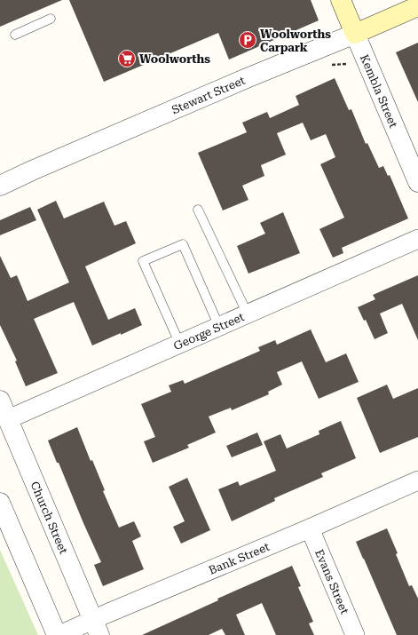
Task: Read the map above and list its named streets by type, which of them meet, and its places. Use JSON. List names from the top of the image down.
{
  "streets": {
    "main road": ["Kembla Street", "Stewart Street"],
    "street": [
      "George Street",
      "Church Street",
      "Bank Street",
      "Evans Street"
    ]
  },
  "crossings": [
    ["Kembla Street", "Stewart Street"],
    ["George Street", "Church Street"],
    ["Church Street", "Bank Street"],
    ["Bank Street", "Evans Street"]
  ],
  "places": {
    "parking": ["Woolworths Carpark"],
    "supermarket": ["Woolworths"]
  }
}
